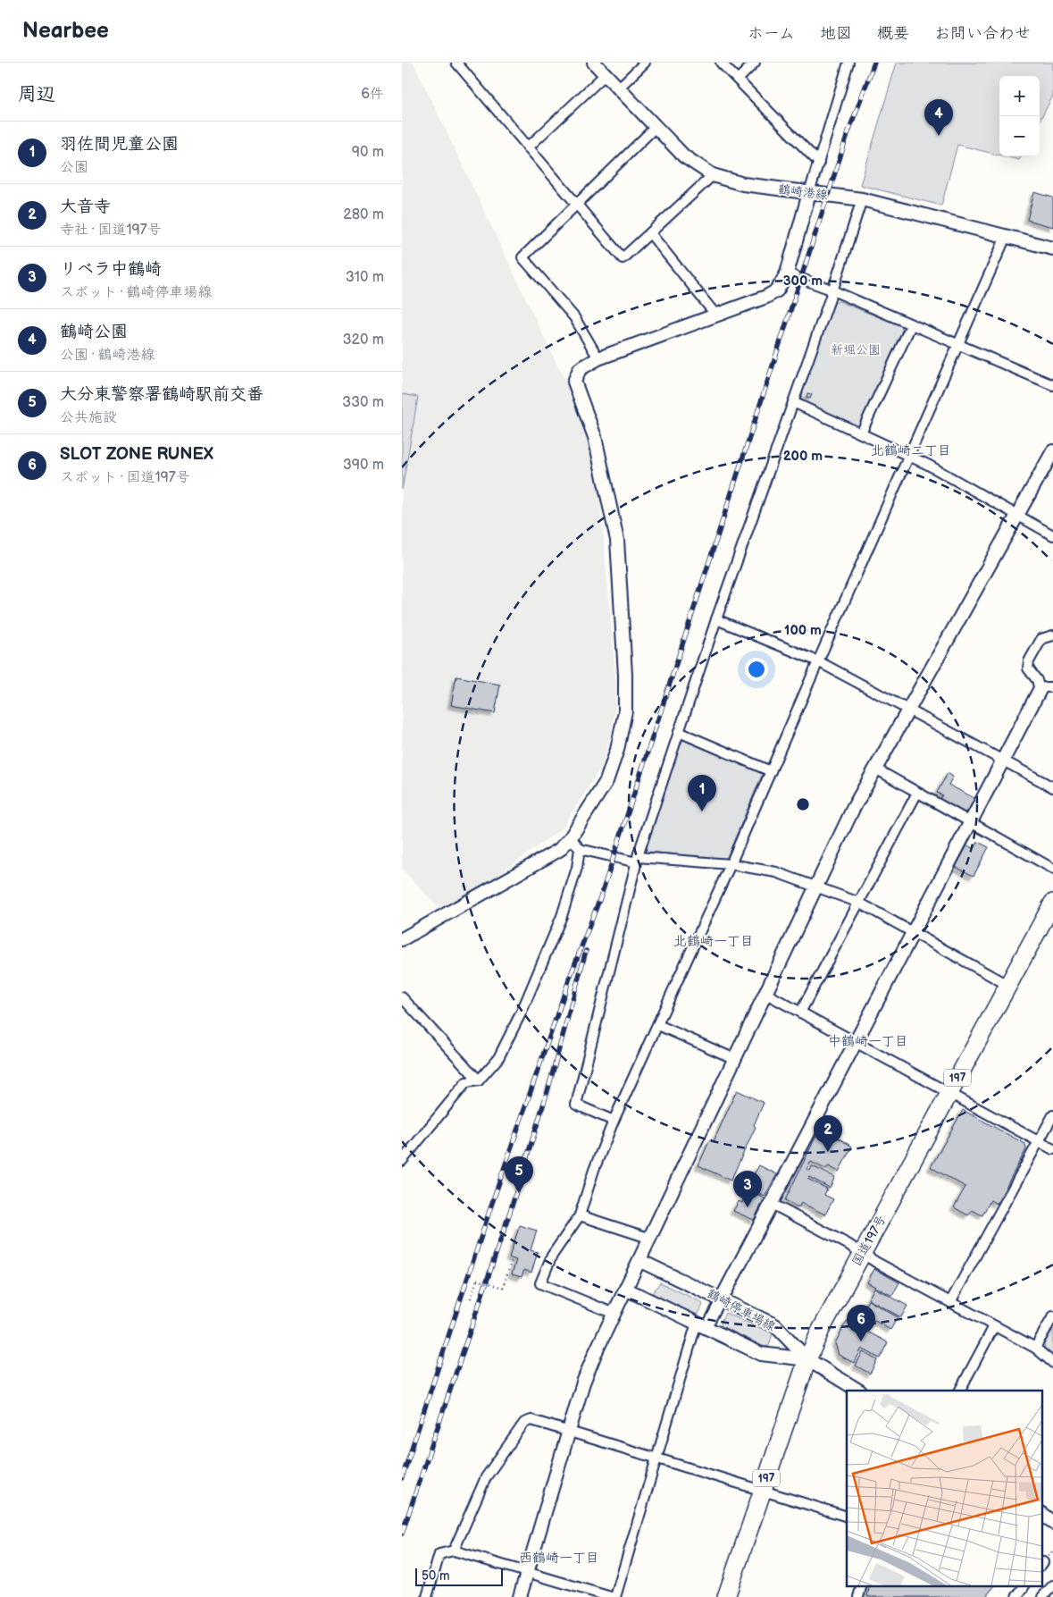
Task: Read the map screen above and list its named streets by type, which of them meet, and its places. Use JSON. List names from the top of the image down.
{
  "streets": {
    "highway": ["197", "国道197号"],
    "street": ["鶴崎港線", "鶴崎停車場線"]
  },
  "crossings": [
    ["国道197号", "鶴崎停車場線"]
  ],
  "districts": [
    "北鶴崎二丁目",
    "北鶴崎一丁目",
    "中鶴崎一丁目",
    "西鶴崎一丁目"
  ],
  "parks": ["新堀公園"],
  "scale_bar": "50 m",
  "page": {
    "header": "Nearbee",
    "nav": [
      "ホーム",
      "地図",
      "概要",
      "お問い合わせ"
    ],
    "heading": ["周辺", "6件"],
    "map_buttons": ["+", "−"],
    "pins": [
      "4",
      "1",
      "2",
      "5",
      "3",
      "6"
    ],
    "list": [
      {
        "mark": "1",
        "name": "羽佐間児童公園",
        "note": "公園",
        "value": "90 m"
      },
      {
        "mark": "2",
        "name": "大音寺",
        "note": "寺社 · 国道197号",
        "value": "280 m"
      },
      {
        "mark": "3",
        "name": "リベラ中鶴崎",
        "note": "スポット · 鶴崎停車場線",
        "value": "310 m"
      },
      {
        "mark": "4",
        "name": "鶴崎公園",
        "note": "公園 · 鶴崎港線",
        "value": "320 m"
      },
      {
        "mark": "5",
        "name": "大分東警察署鶴崎駅前交番",
        "note": "公共施設",
        "value": "330 m"
      },
      {
        "mark": "6",
        "name": "SLOT ZONE RUNEX",
        "note": "スポット · 国道197号",
        "value": "390 m"
      }
    ],
    "scale": "50 m"
  },
  "rings": ["300 m", "200 m", "100 m"]
}
